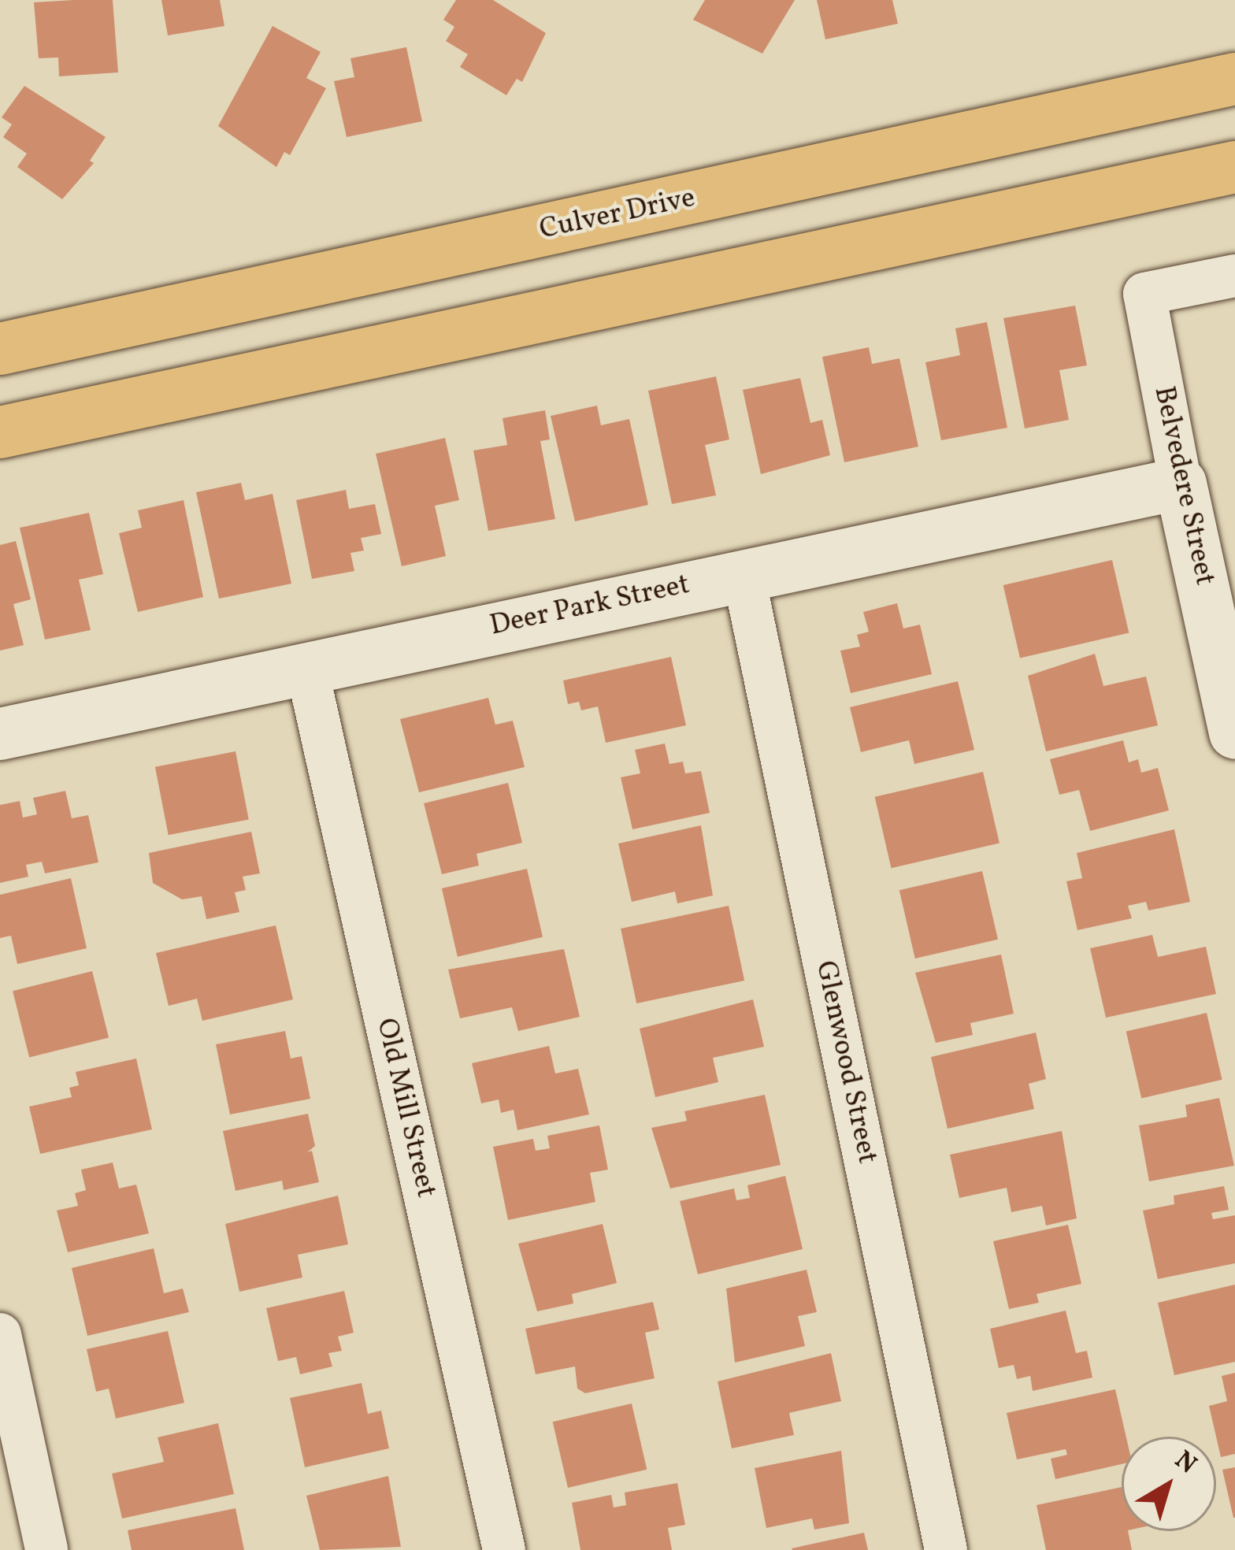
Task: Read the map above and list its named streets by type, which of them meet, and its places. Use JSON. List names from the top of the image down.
{
  "streets": {
    "main road": ["Culver Drive"],
    "street": [
      "Belvedere Street",
      "Deer Park Street",
      "Glenwood Street",
      "Old Mill Street"
    ]
  },
  "crossings": [
    ["Belvedere Street", "Deer Park Street"],
    ["Deer Park Street", "Glenwood Street"],
    ["Deer Park Street", "Old Mill Street"]
  ],
  "north": "top right"
}
